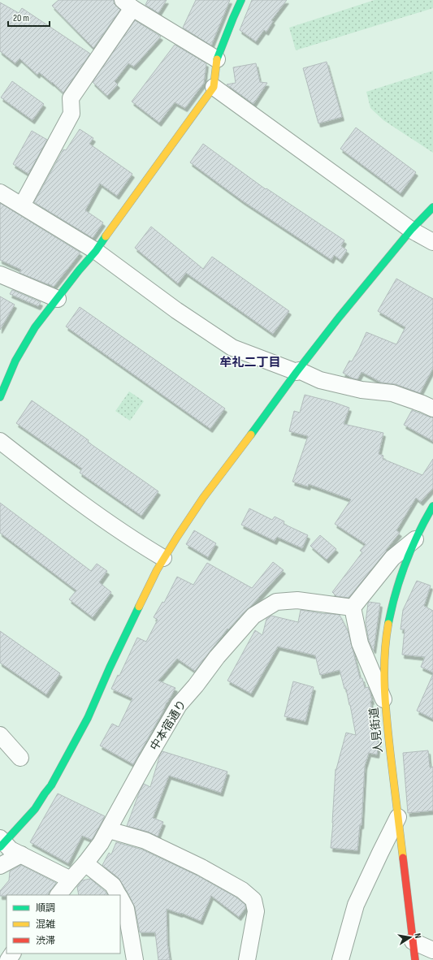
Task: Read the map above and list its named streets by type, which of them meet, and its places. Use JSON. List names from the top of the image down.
{
  "streets": {
    "street": ["中本宿通り", "人見街道"]
  },
  "districts": ["牟礼二丁目"],
  "legend": ["順調", "混雑", "渋滞"],
  "scale_bar": "20 m",
  "north": "right"
}
